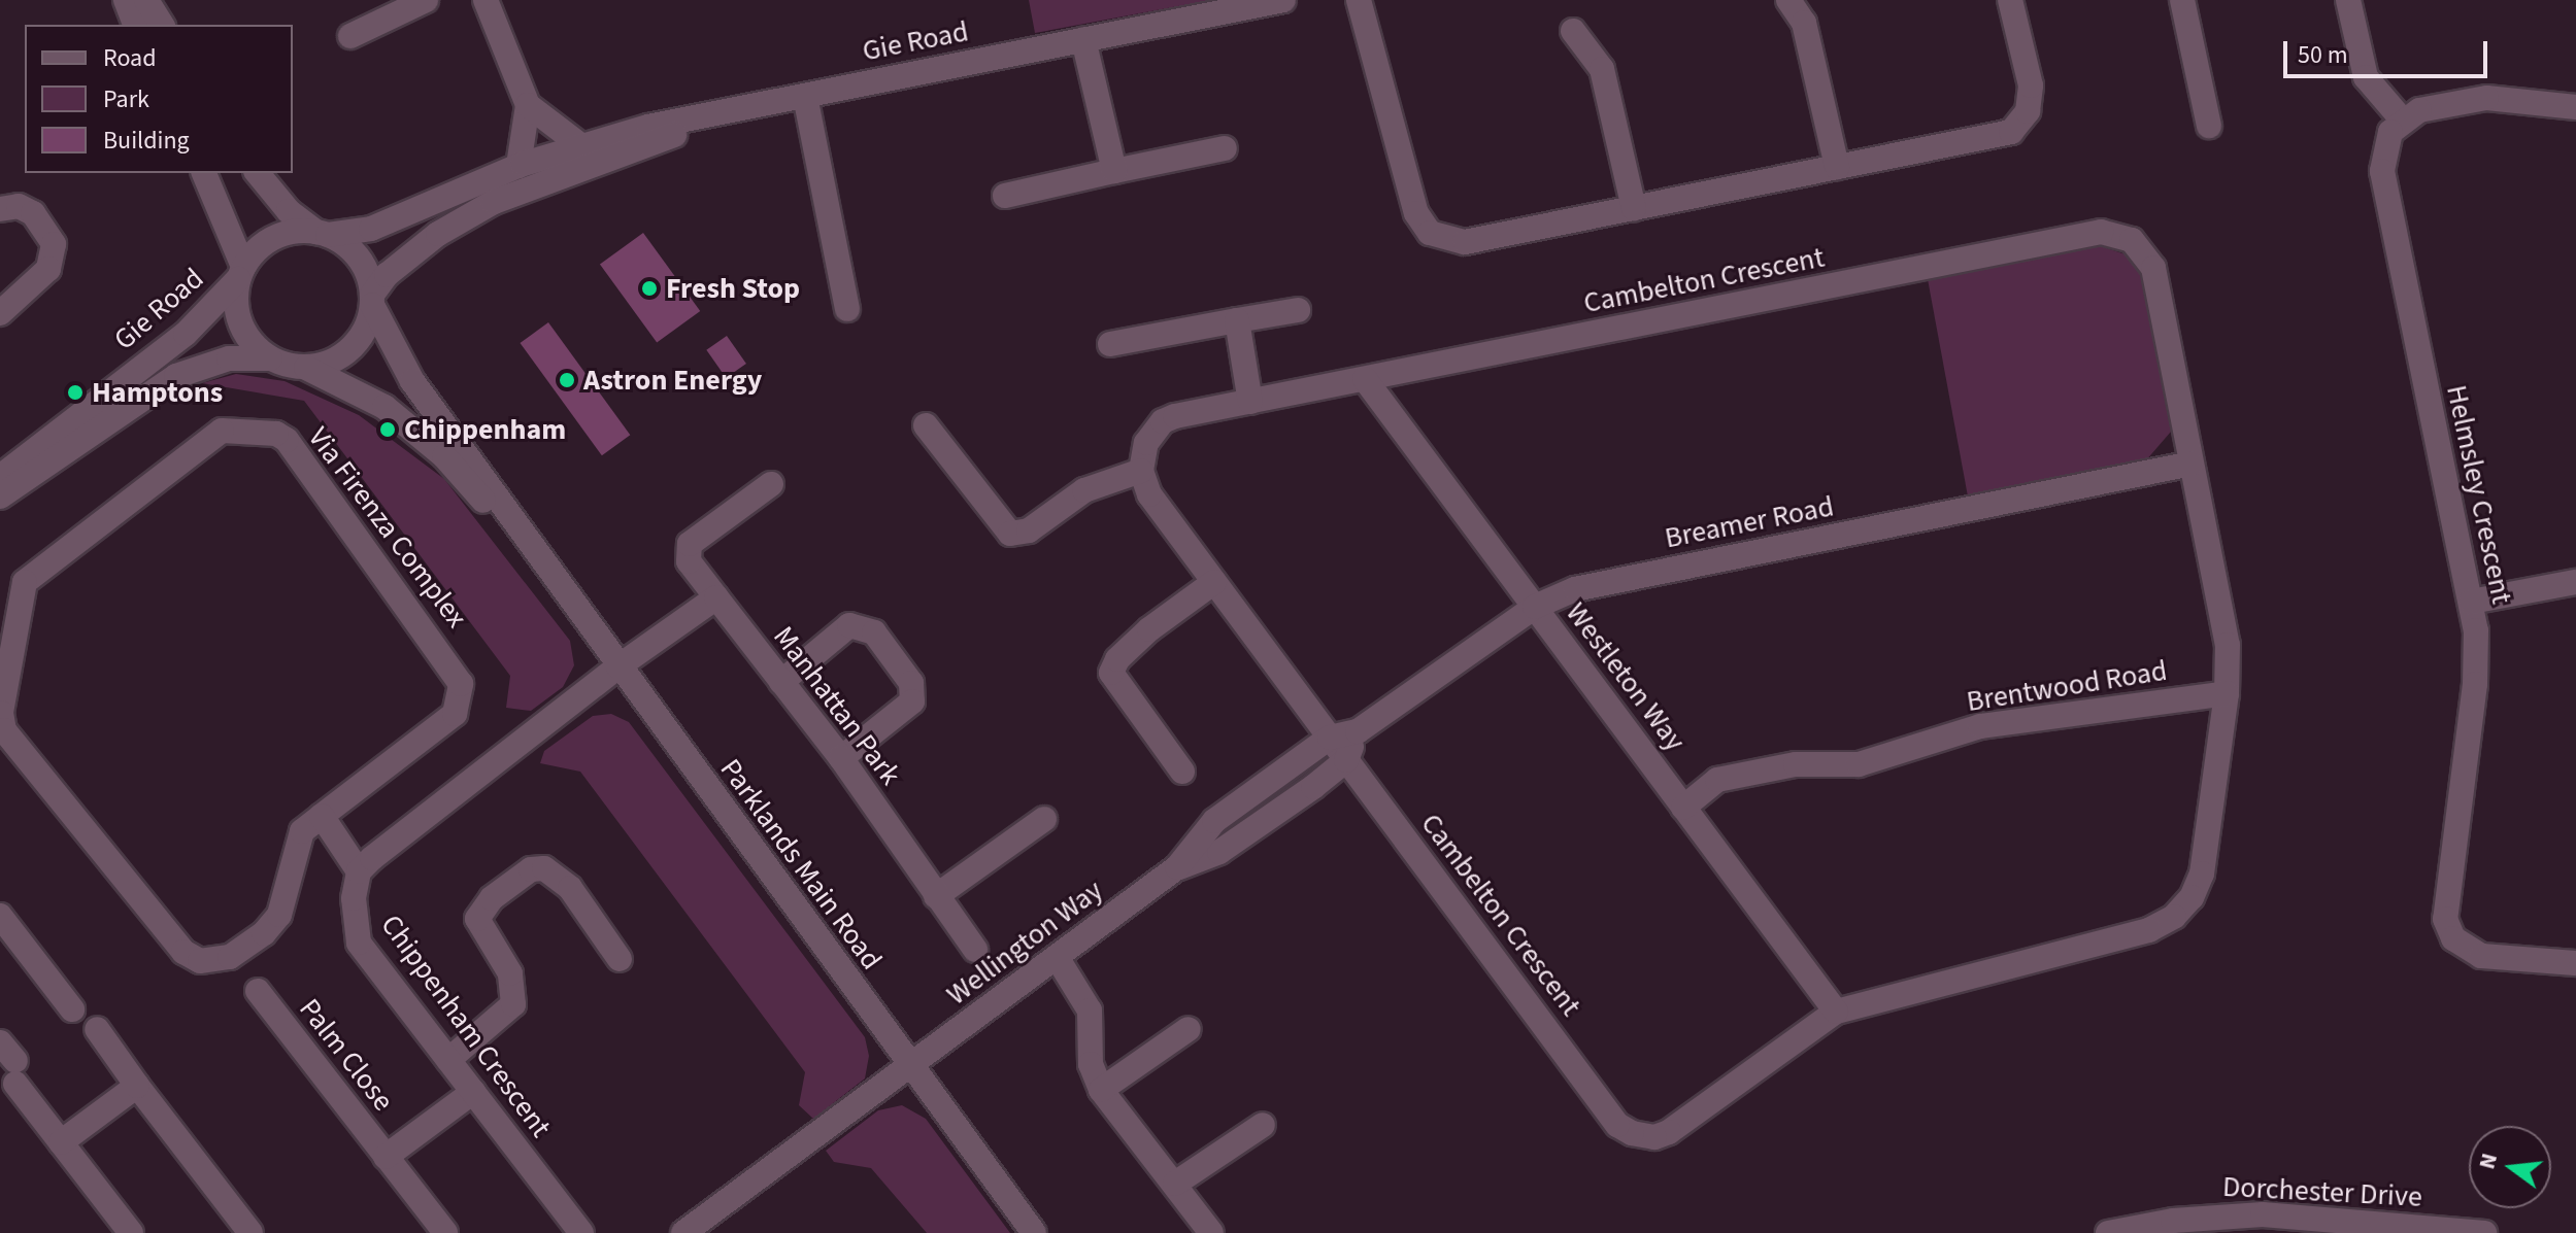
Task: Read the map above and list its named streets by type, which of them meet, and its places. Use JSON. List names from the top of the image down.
{
  "streets": {
    "street": [
      "Gie Road",
      "Cambelton Crescent",
      "Helmsley Crescent",
      "Breamer Road",
      "Via Firenza Complex",
      "Westleton Way",
      "Brentwood Road",
      "Manhattan Park",
      "Parklands Main Road",
      "Wellington Way",
      "Chippenham Crescent",
      "Palm Close",
      "Dorchester Drive"
    ]
  },
  "crossings": [
    ["Gie Road", "Parklands Main Road"],
    ["Cambelton Crescent", "Breamer Road"],
    ["Cambelton Crescent", "Westleton Way"],
    ["Cambelton Crescent", "Brentwood Road"],
    ["Cambelton Crescent", "Wellington Way"],
    ["Breamer Road", "Westleton Way"],
    ["Breamer Road", "Wellington Way"],
    ["Westleton Way", "Brentwood Road"],
    ["Parklands Main Road", "Wellington Way"],
    ["Chippenham Crescent", "Palm Close"]
  ],
  "places": [
    "Fresh Stop",
    "Astron Energy",
    "Hamptons",
    "Chippenham"
  ],
  "legend": ["Road", "Park", "Building"],
  "scale_bar": "50 m",
  "north": "left"
}
